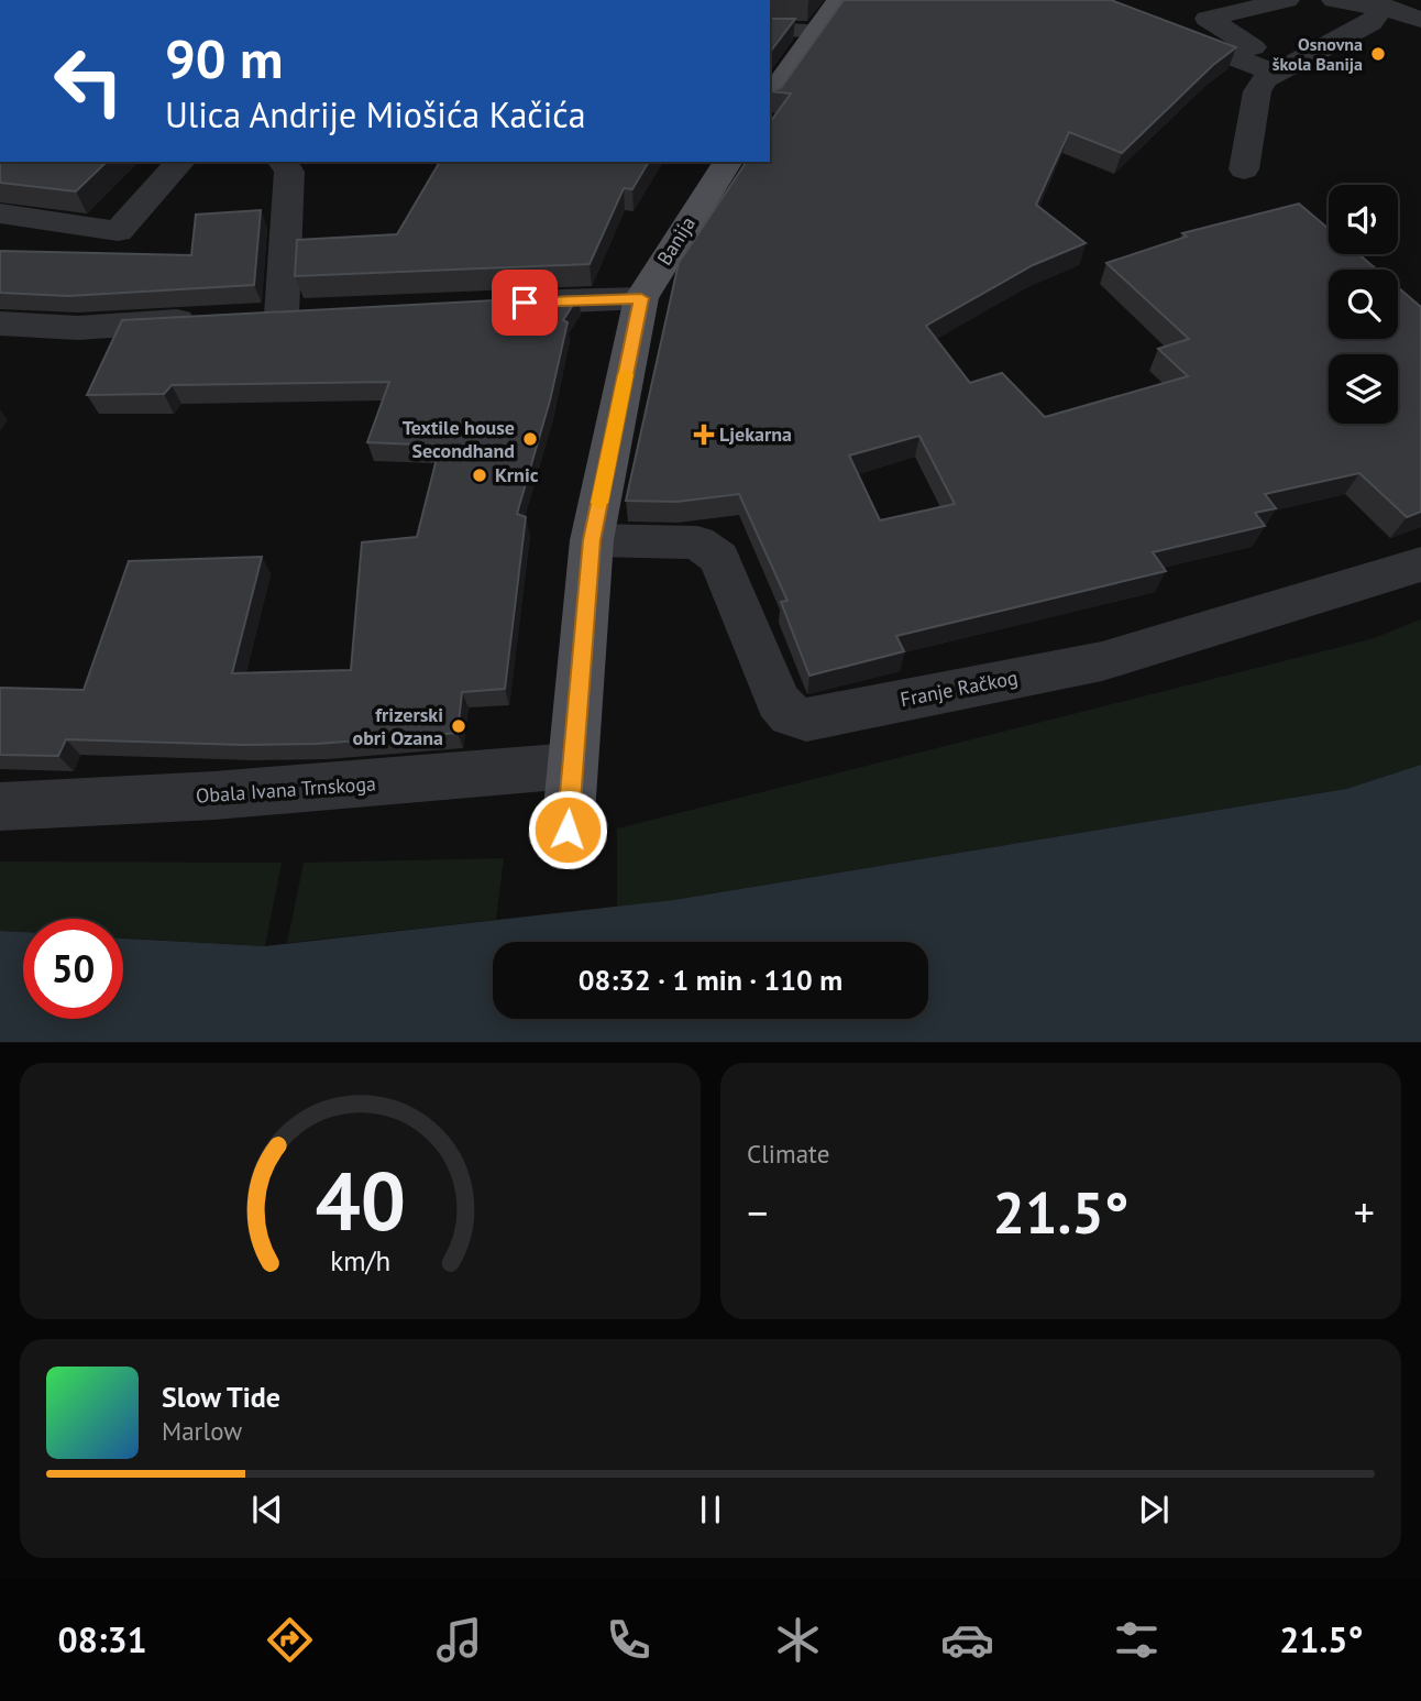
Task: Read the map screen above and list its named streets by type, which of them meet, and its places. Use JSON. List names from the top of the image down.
{
  "streets": {
    "main road": ["Banija"],
    "street": ["Franje Račkog", "Obala Ivana Trnskoga"]
  },
  "crossings": [
    ["Banija", "Franje Račkog"],
    ["Banija", "Obala Ivana Trnskoga"]
  ],
  "places": {
    "other": [
      "Osnovna škola Banija",
      "Textile house Secondhand",
      "Krnic",
      "frizerski obri Ozana"
    ],
    "health": ["Ljekarna"]
  },
  "page": {
    "turn": ["90 m", "Ulica Andrije Miošića Kačića"],
    "limit": "50",
    "trip": "08:32 · 1 min · 110 m",
    "tile": "Climate",
    "heat": ["−", "21.5°", "+"],
    "song": ["Slow Tide", "Marlow"],
    "tabs": ["08:31", "21.5°"],
    "gauge": ["40", "km/h"]
  }
}
